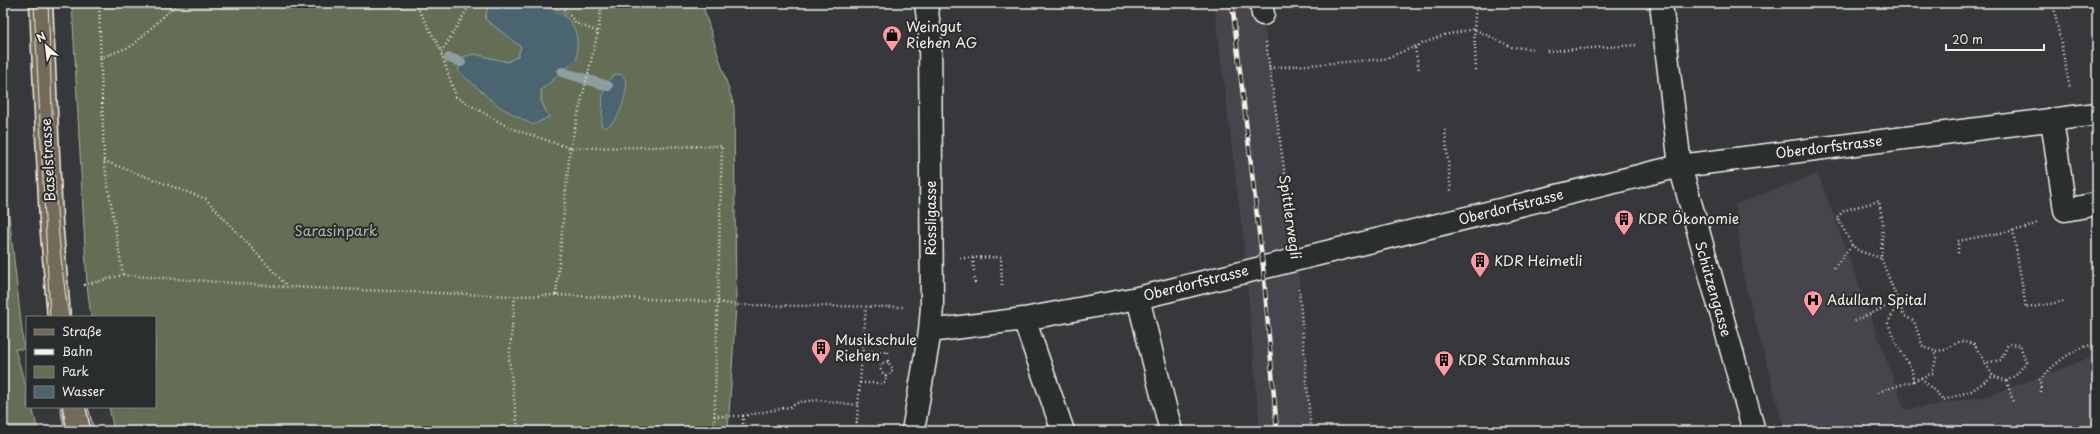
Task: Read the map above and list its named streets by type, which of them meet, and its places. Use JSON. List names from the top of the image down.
{
  "streets": {
    "main road": ["Baselstrasse"],
    "street": ["Oberdorfstrasse", "Rössligasse", "Schützengasse"],
    "path": ["Spittlerwegli"]
  },
  "crossings": [
    ["Oberdorfstrasse", "Spittlerwegli"],
    ["Oberdorfstrasse", "Rössligasse"],
    ["Oberdorfstrasse", "Schützengasse"]
  ],
  "parks": ["Sarasinpark"],
  "places": {
    "shop": ["Weingut Riehen AG"],
    "building": [
      "KDR Ökonomie",
      "KDR Heimetli",
      "Musikschule Riehen",
      "KDR Stammhaus"
    ],
    "hospital": ["Adullam Spital"]
  },
  "legend": [
    "Straße",
    "Bahn",
    "Park",
    "Wasser"
  ],
  "scale_bar": "20 m",
  "north": "top left"
}
